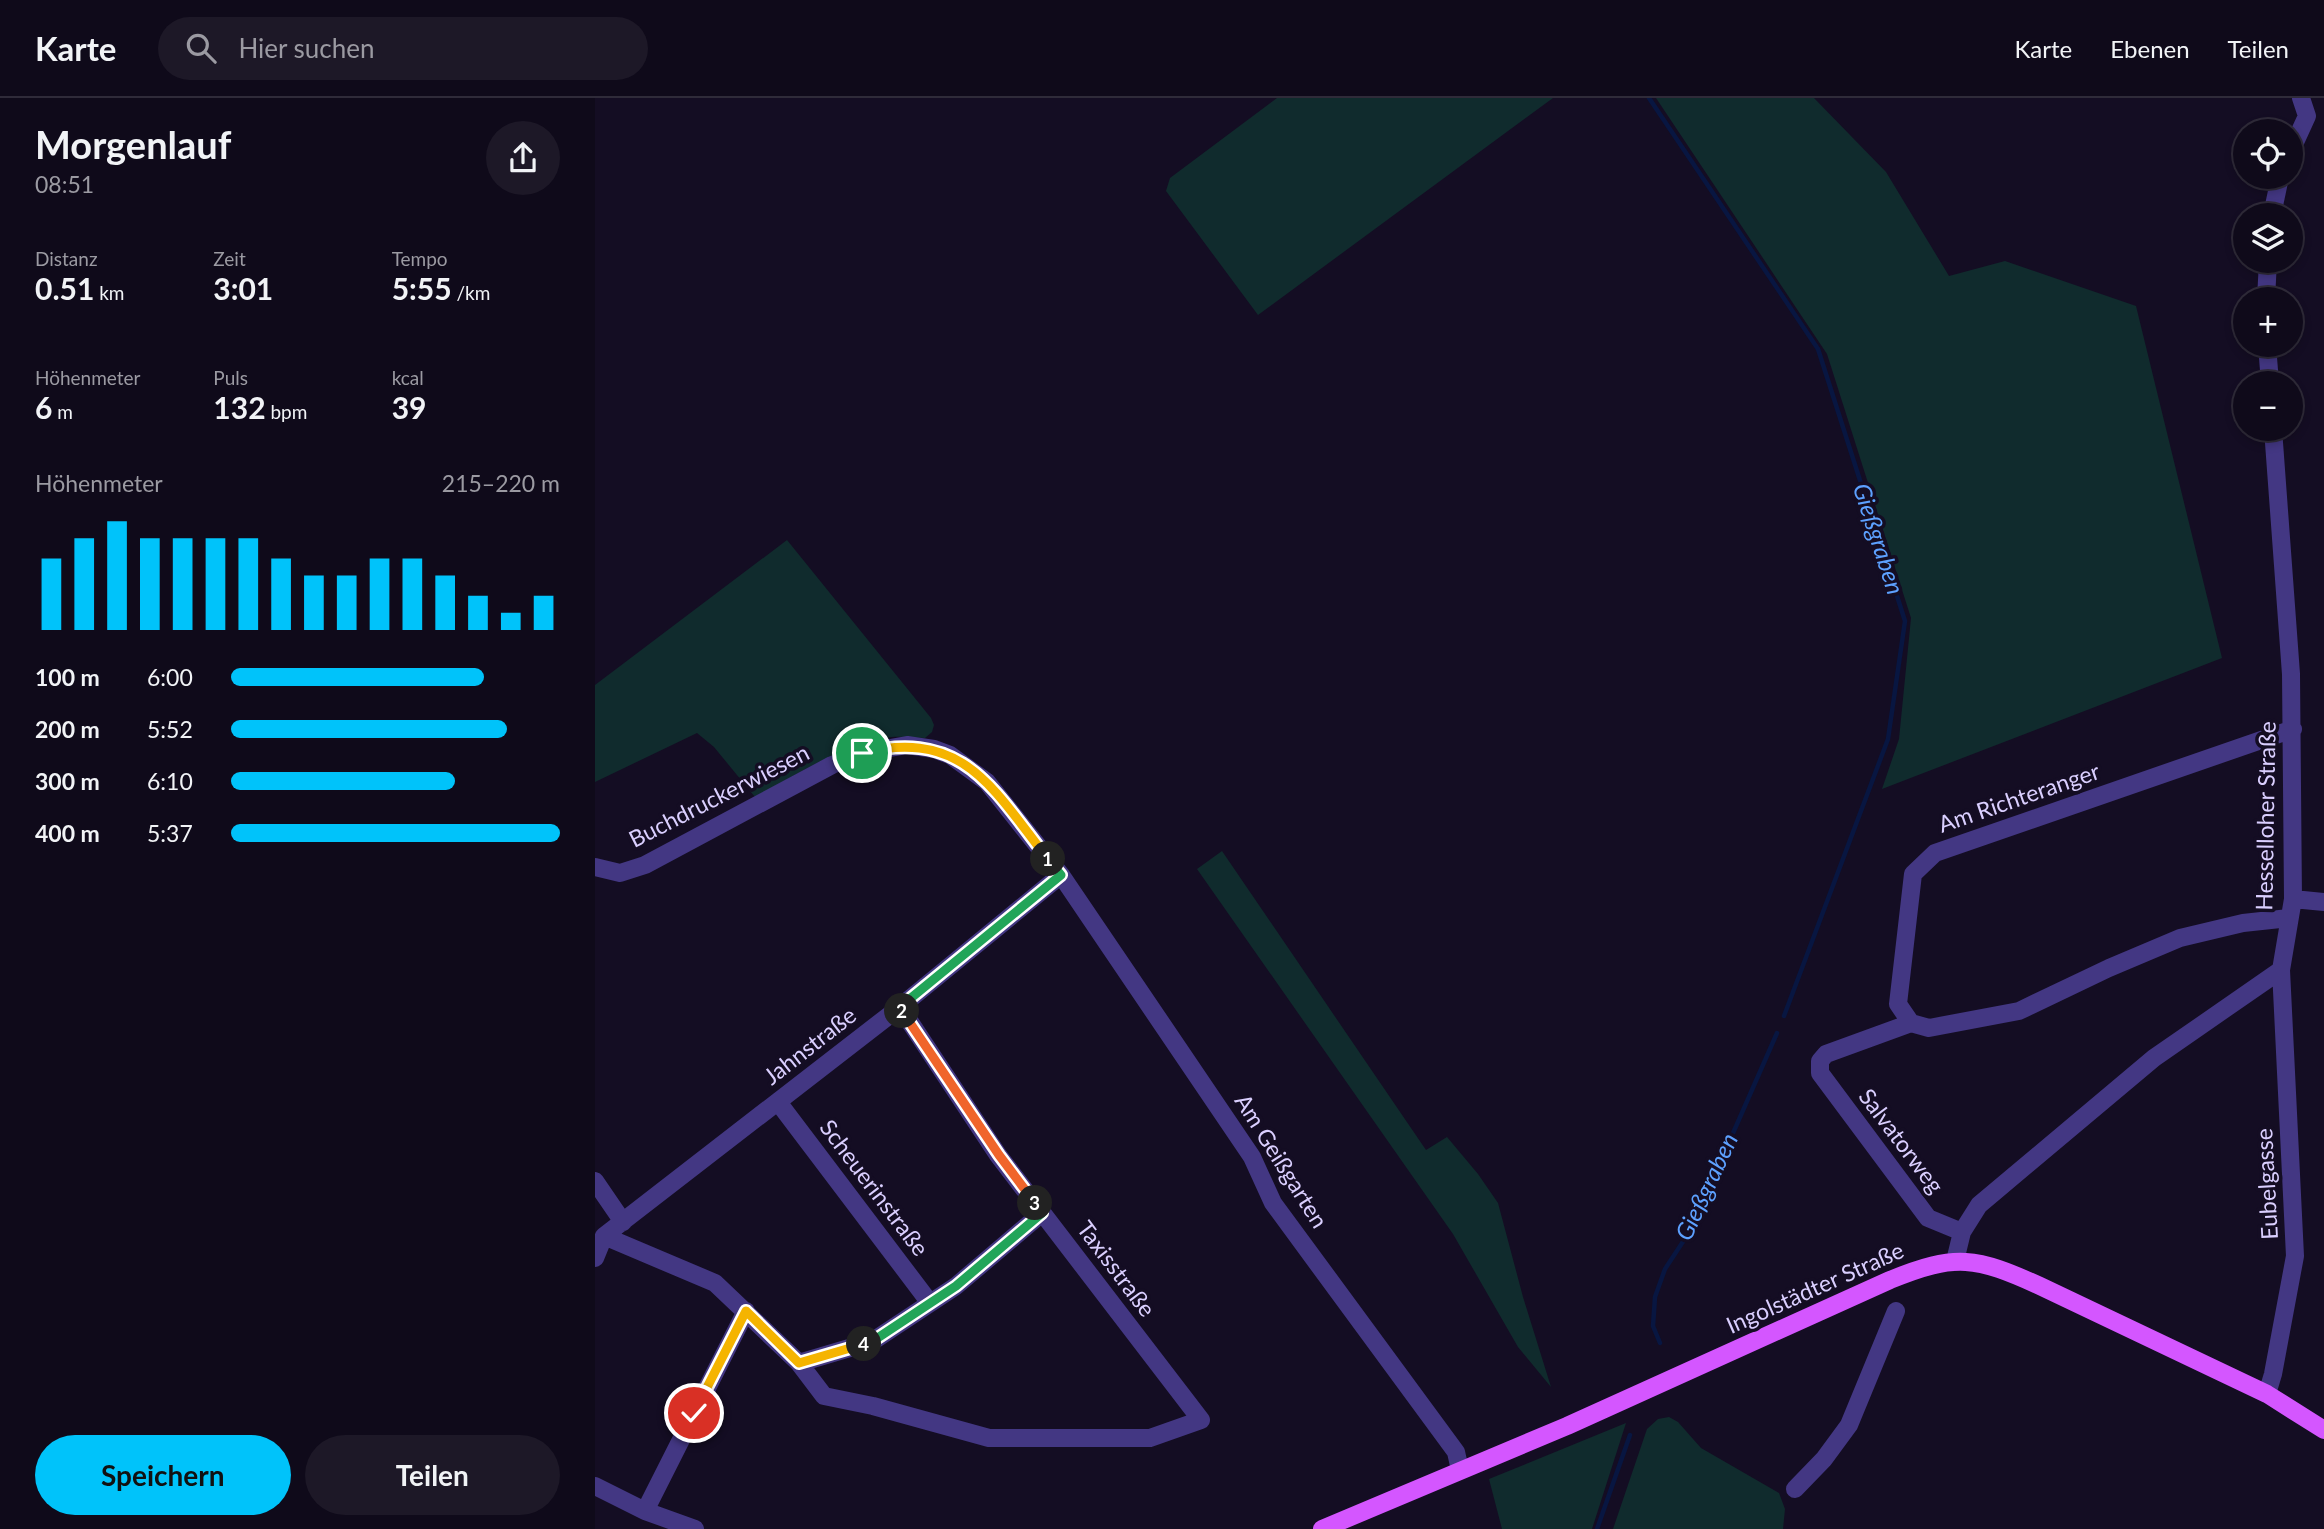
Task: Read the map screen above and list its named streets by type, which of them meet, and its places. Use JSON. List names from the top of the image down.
{
  "streets": {
    "main road": ["Ingolstädter Straße"],
    "street": [
      "Buchdruckerwiesen",
      "Am Richteranger",
      "Hesselloher Straße",
      "Jahnstraße",
      "Salvatorweg",
      "Am Geißgarten",
      "Eubelgasse",
      "Scheuerinstraße",
      "Taxisstraße"
    ]
  },
  "crossings": [
    ["Buchdruckerwiesen", "Jahnstraße"],
    ["Buchdruckerwiesen", "Am Geißgarten"],
    ["Am Richteranger", "Hesselloher Straße"],
    ["Am Richteranger", "Salvatorweg"],
    ["Hesselloher Straße", "Eubelgasse"],
    ["Jahnstraße", "Am Geißgarten"],
    ["Jahnstraße", "Scheuerinstraße"],
    ["Jahnstraße", "Taxisstraße"],
    ["Am Geißgarten", "Ingolstädter Straße"],
    ["Eubelgasse", "Ingolstädter Straße"]
  ],
  "water": ["Gießgraben"],
  "page": {
    "header": "Karte",
    "search": "Hier suchen",
    "nav": ["Karte", "Ebenen", "Teilen"],
    "heading": ["Morgenlauf", "08:51"],
    "map_buttons": ["+", "−"],
    "stats": [
      ["Distanz", "0.51 km"],
      ["Zeit", "3:01"],
      ["Tempo", "5:55 /km"],
      ["Höhenmeter", "6 m"],
      ["Puls", "132 bpm"],
      ["kcal", "39"]
    ],
    "chart": ["Höhenmeter", "215–220 m"],
    "list": [
      {
        "name": "100 m",
        "note": "6:00"
      },
      {
        "name": "200 m",
        "note": "5:52"
      },
      {
        "name": "300 m",
        "note": "6:10"
      },
      {
        "name": "400 m",
        "note": "5:37"
      }
    ],
    "pins": [
      "1",
      "2",
      "3",
      "4"
    ],
    "buttons": ["Speichern", "Teilen"]
  }
}
